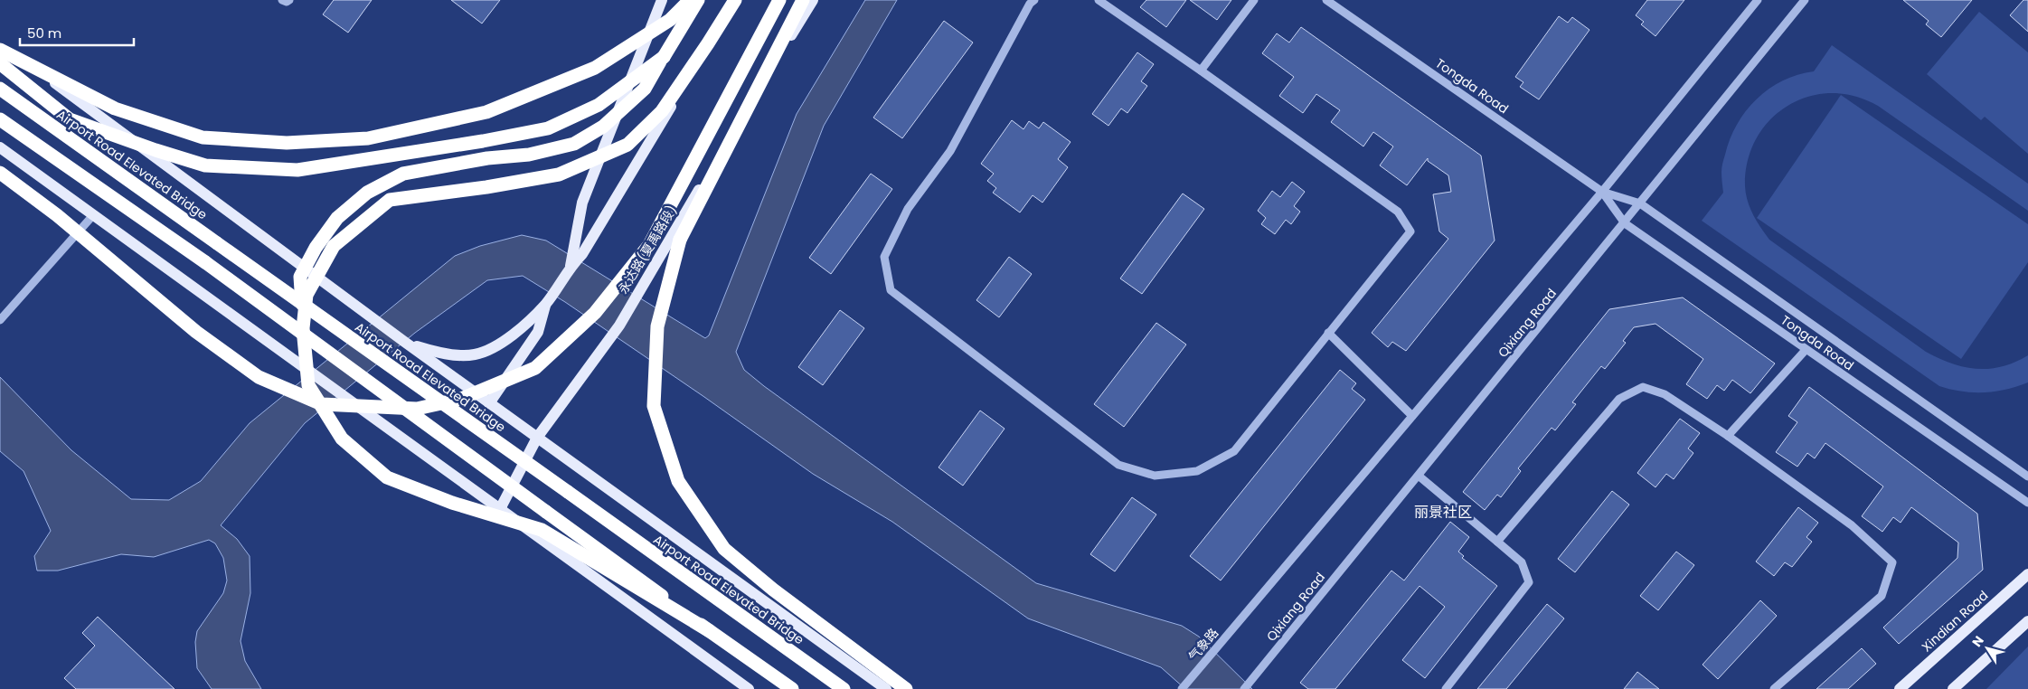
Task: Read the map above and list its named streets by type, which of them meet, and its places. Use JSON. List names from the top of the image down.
{
  "streets": {
    "highway": ["Airport Road Elevated Bridge"],
    "main road": ["永达路(夏禹路段)", "Xindian Road"],
    "street": ["Tongda Road", "Qixiang Road", "气象路"]
  },
  "crossings": [
    ["Tongda Road", "Qixiang Road"]
  ],
  "districts": ["丽景社区"],
  "scale_bar": "50 m",
  "north": "top left"
}
